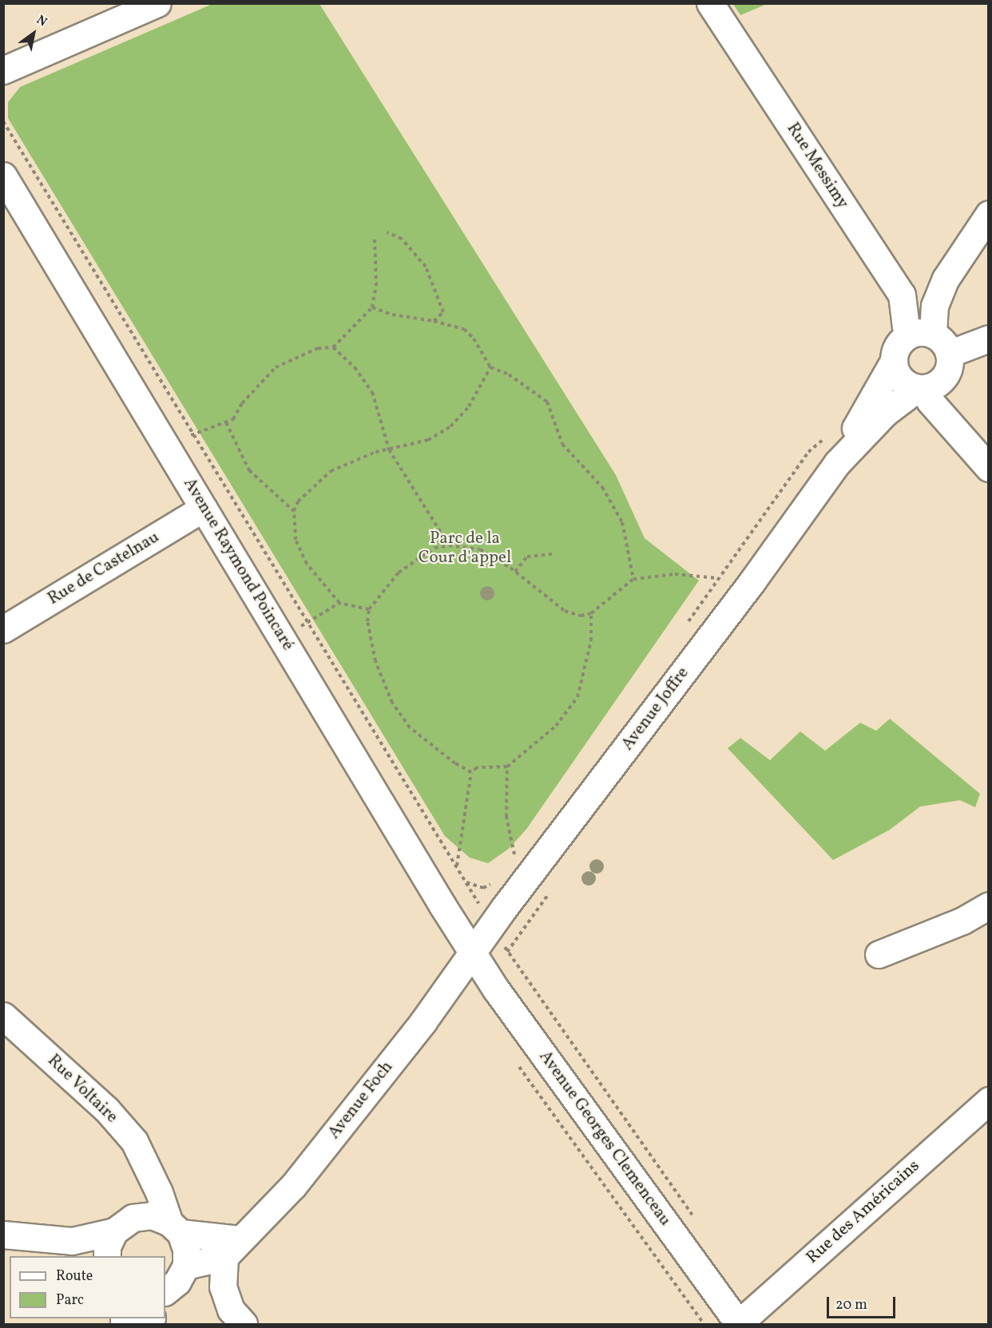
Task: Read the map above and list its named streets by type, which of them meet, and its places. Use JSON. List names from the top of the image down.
{
  "streets": {
    "street": [
      "Rue Messimy",
      "Avenue Raymond Poincaré",
      "Rue de Castelnau",
      "Avenue Joffre",
      "Rue Voltaire",
      "Avenue Foch",
      "Avenue Georges Clemenceau",
      "Rue des Américains"
    ]
  },
  "crossings": [
    ["Rue Messimy", "Avenue Joffre"],
    ["Avenue Raymond Poincaré", "Rue de Castelnau"],
    ["Avenue Raymond Poincaré", "Avenue Joffre"],
    ["Avenue Raymond Poincaré", "Avenue Foch"],
    ["Avenue Raymond Poincaré", "Avenue Georges Clemenceau"],
    ["Avenue Joffre", "Avenue Foch"],
    ["Avenue Joffre", "Avenue Georges Clemenceau"],
    ["Rue Voltaire", "Avenue Foch"],
    ["Avenue Foch", "Avenue Georges Clemenceau"],
    ["Avenue Georges Clemenceau", "Rue des Américains"]
  ],
  "parks": ["Parc de la Cour d'appel"],
  "legend": ["Route", "Parc"],
  "scale_bar": "20 m",
  "north": "top right"
}
